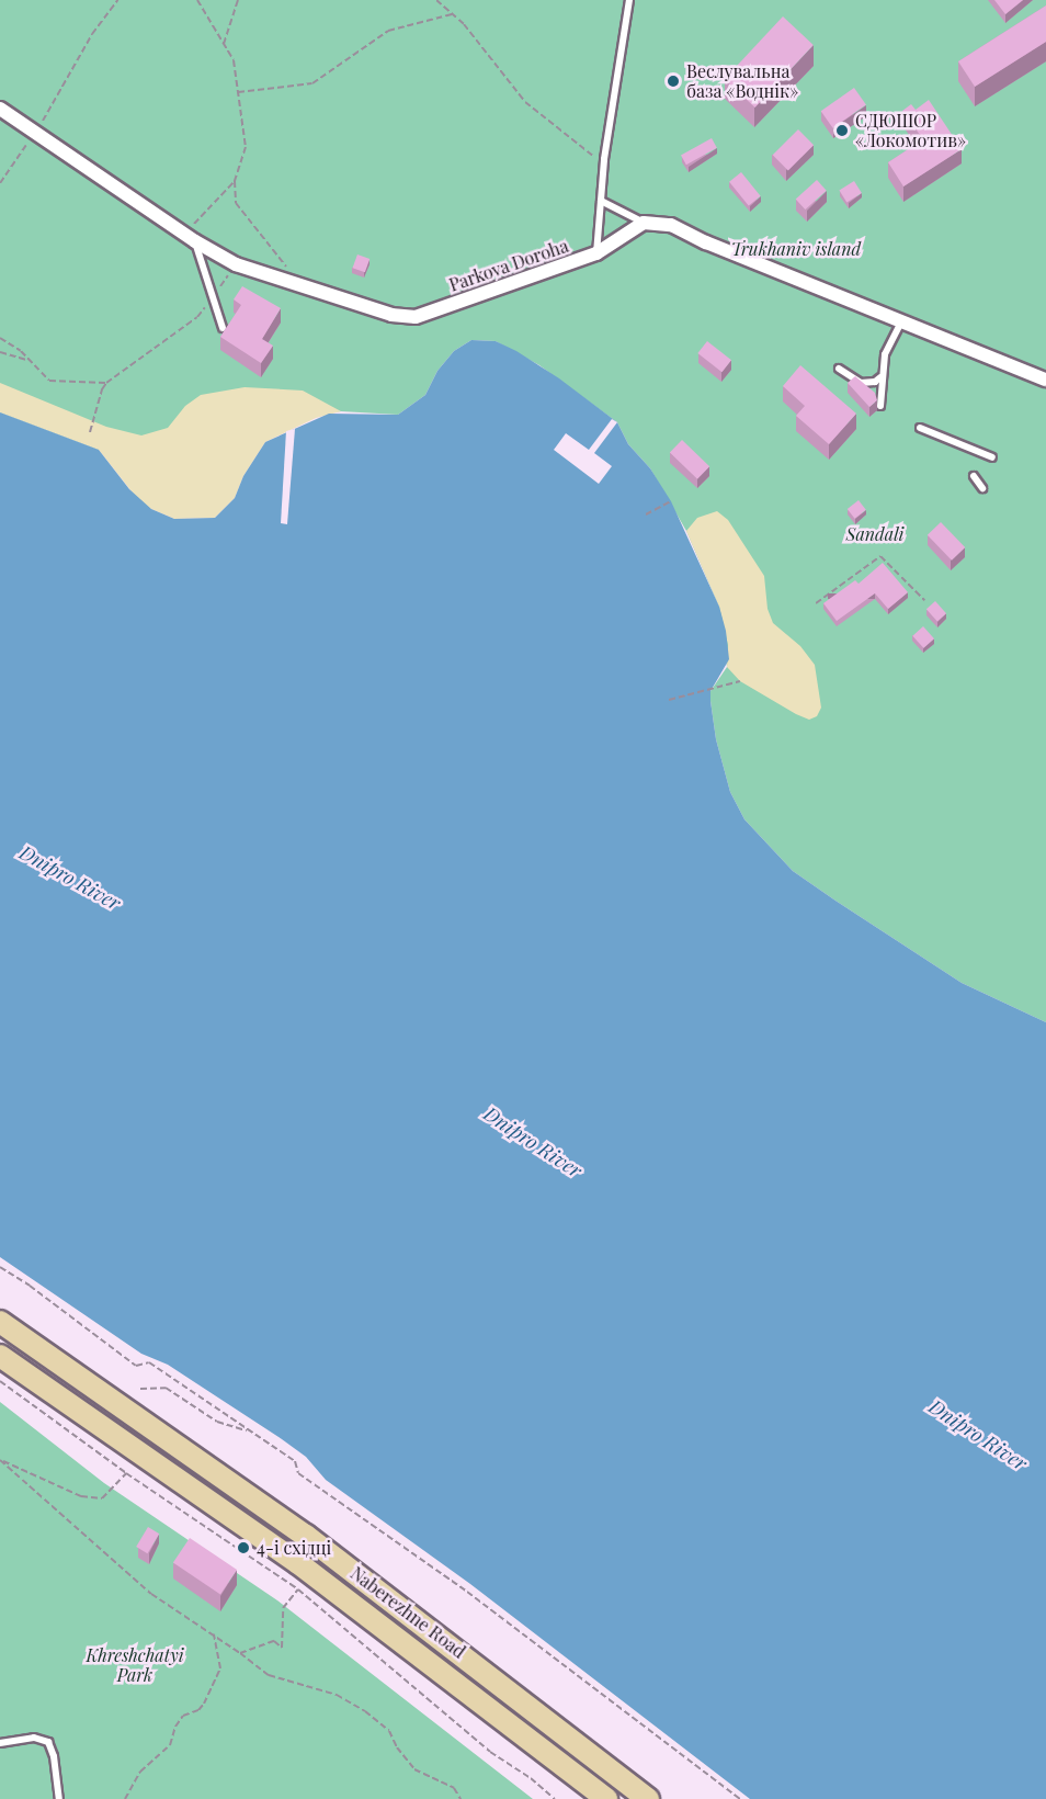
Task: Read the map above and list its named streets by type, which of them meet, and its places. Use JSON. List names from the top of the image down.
{
  "streets": {
    "main road": ["Naberezhne Road"],
    "street": ["Parkova Doroha"]
  },
  "water": ["Dnipro River"],
  "parks": ["Trukhaniv island", "Sandali", "Khreshchatyi Park"],
  "places": ["Веслувальна база «Воднік»", "СДЮШОР «Локомотив»", "4-і східці"]
}
